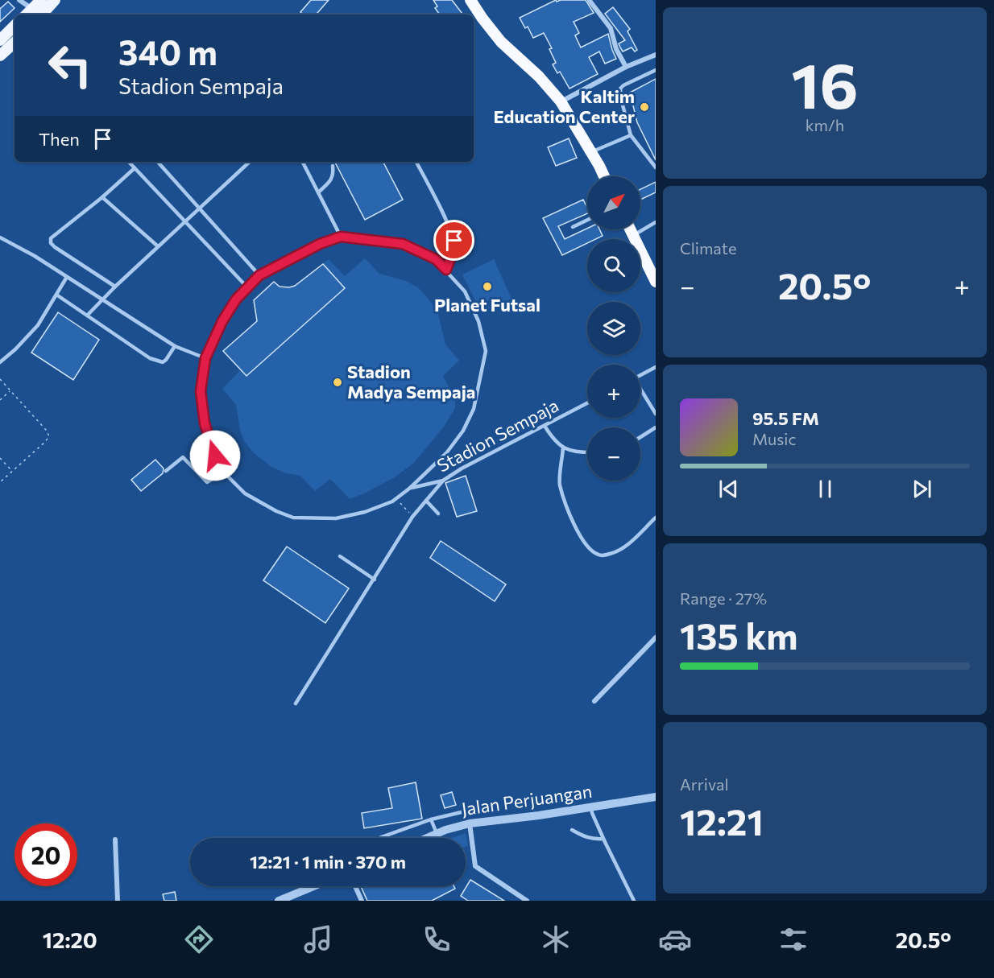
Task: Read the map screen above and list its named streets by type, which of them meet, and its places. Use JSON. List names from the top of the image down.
{
  "streets": {
    "street": ["Jalan Perjuangan"],
    "lane": ["Stadion Sempaja"]
  },
  "places": ["Kaltim Education Center", "Planet Futsal", "Stadion Madya Sempaja"],
  "north": "top right",
  "page": {
    "tile": [
      ["16", "km/h"],
      "Climate",
      ["Range · 27%", "135 km"],
      ["Arrival", "12:21"]
    ],
    "turn": ["340 m", "Stadion Sempaja"],
    "then": "Then",
    "map_buttons": ["+", "−"],
    "heat": ["−", "20.5°", "+"],
    "song": ["95.5 FM", "Music"],
    "limit": "20",
    "trip": "12:21 · 1 min · 370 m",
    "tabs": ["12:20", "20.5°"]
  }
}
